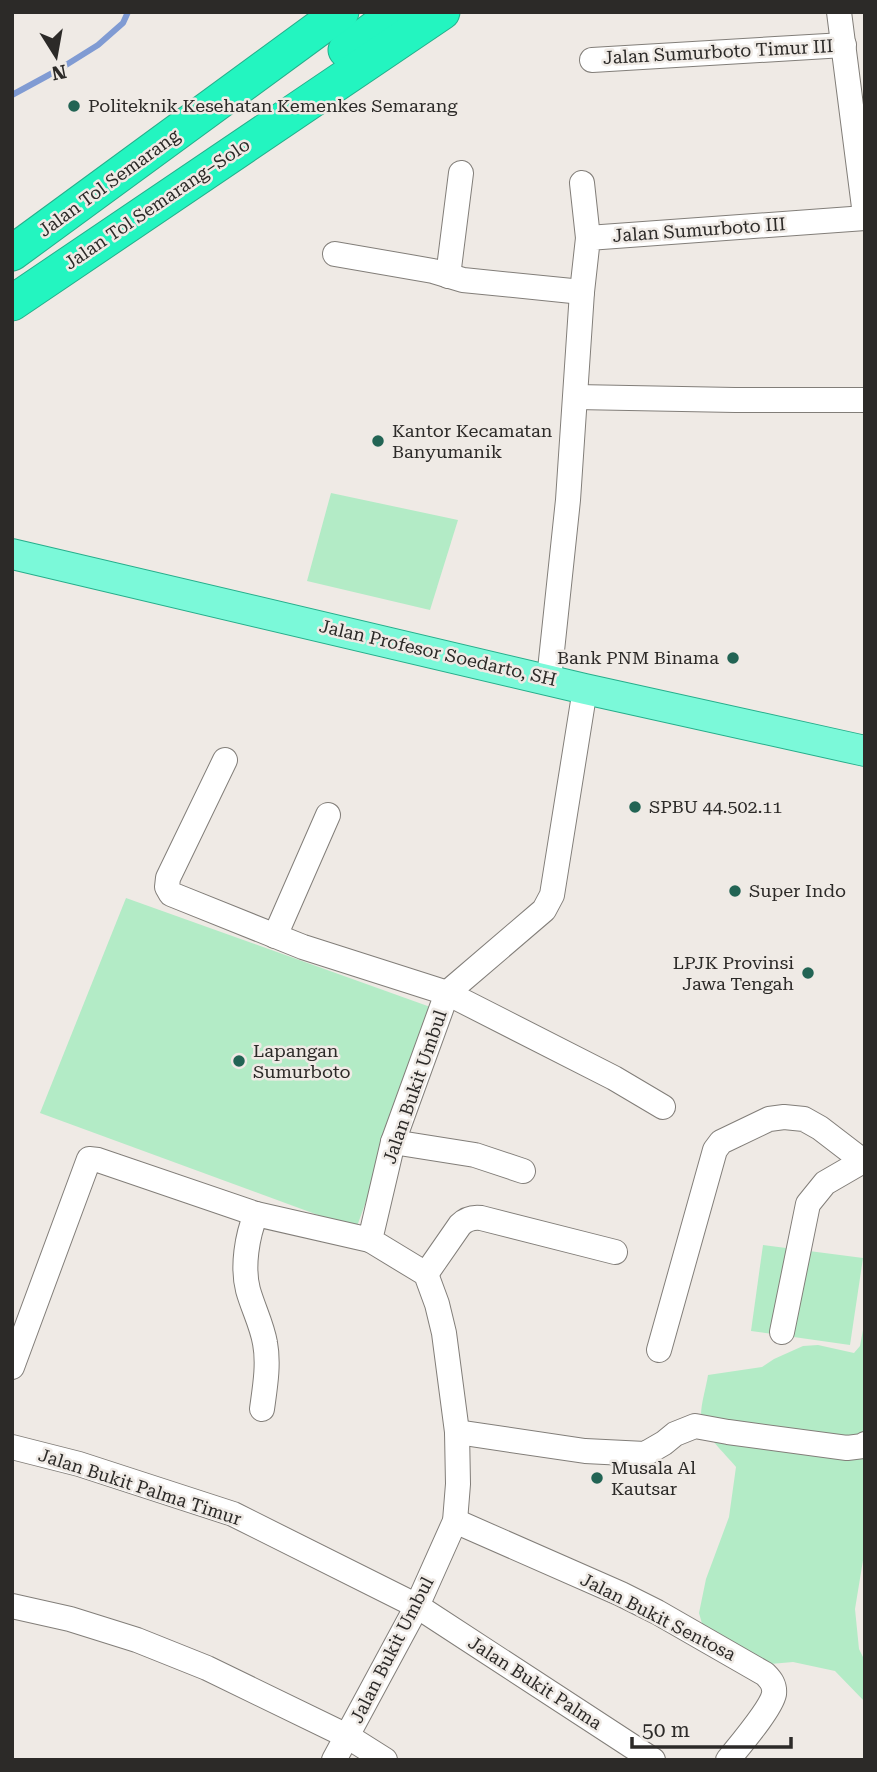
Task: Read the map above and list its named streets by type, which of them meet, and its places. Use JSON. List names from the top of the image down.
{
  "streets": {
    "highway": ["Jalan Tol Semarang", "Jalan Tol Semarang–Solo"],
    "main road": ["Jalan Profesor Soedarto, SH"],
    "street": [
      "Jalan Sumurboto Timur III",
      "Jalan Sumurboto III",
      "Jalan Bukit Umbul",
      "Jalan Bukit Palma Timur",
      "Jalan Bukit Sentosa",
      "Jalan Bukit Palma"
    ]
  },
  "crossings": [
    ["Jalan Tol Semarang", "Jalan Tol Semarang–Solo"],
    ["Jalan Sumurboto III", "Jalan Profesor Soedarto, SH"],
    ["Jalan Profesor Soedarto, SH", "Jalan Bukit Umbul"],
    ["Jalan Bukit Umbul", "Jalan Bukit Palma Timur"],
    ["Jalan Bukit Umbul", "Jalan Bukit Sentosa"],
    ["Jalan Bukit Umbul", "Jalan Bukit Palma"],
    ["Jalan Bukit Palma Timur", "Jalan Bukit Palma"]
  ],
  "places": [
    "Politeknik Kesehatan Kemenkes Semarang",
    "Kantor Kecamatan Banyumanik",
    "Bank PNM Binama",
    "SPBU 44.502.11",
    "Super Indo",
    "LPJK Provinsi Jawa Tengah",
    "Lapangan Sumurboto",
    "Musala Al Kautsar"
  ],
  "scale_bar": "50 m",
  "north": "bottom"
}
